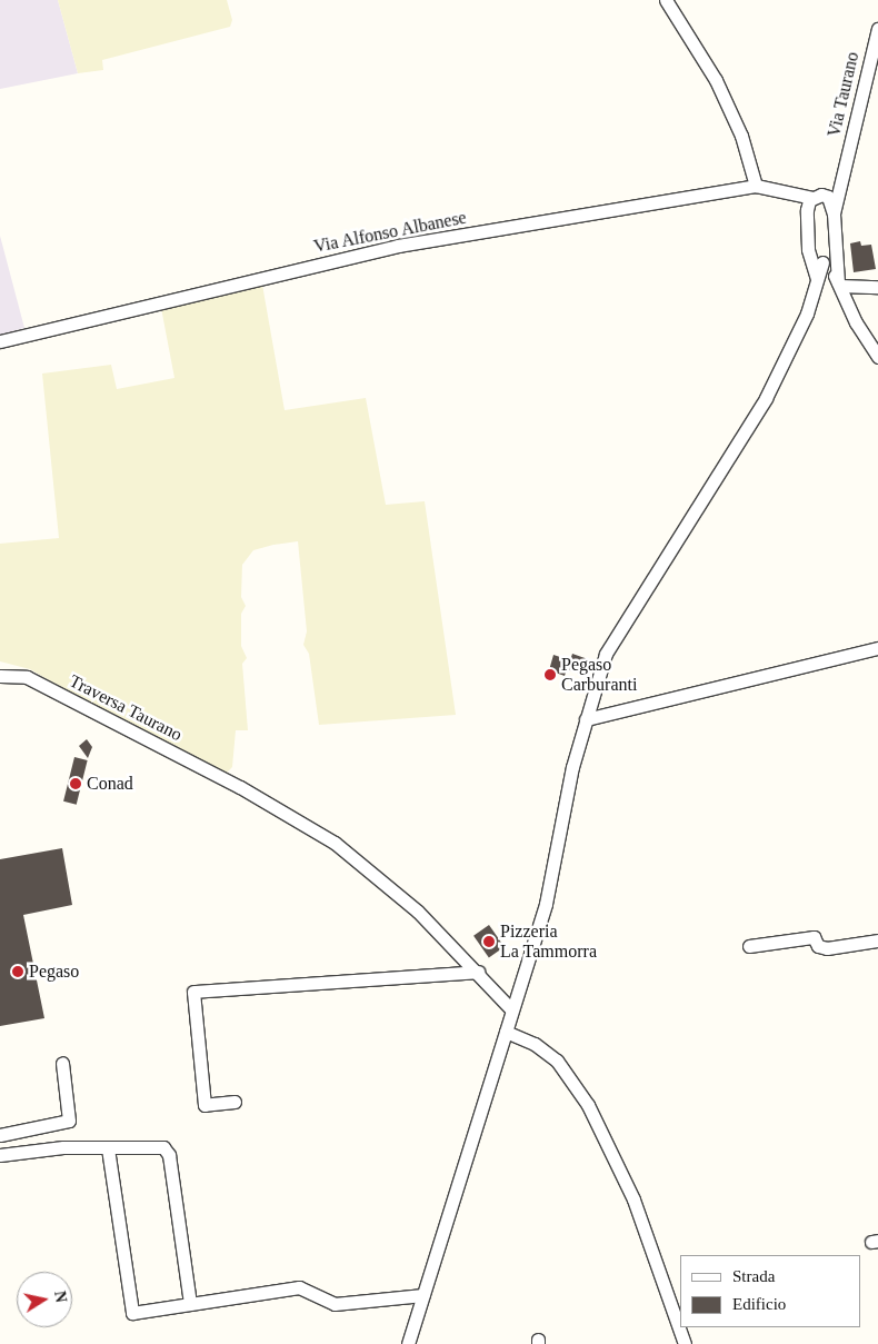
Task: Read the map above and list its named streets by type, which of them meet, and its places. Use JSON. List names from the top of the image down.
{
  "streets": {
    "street": ["Via Taurano", "Via Alfonso Albanese", "Traversa Taurano"]
  },
  "crossings": [
    ["Via Taurano", "Via Alfonso Albanese"]
  ],
  "places": [
    "Pegaso Carburanti",
    "Conad",
    "Pizzeria La Tammorra",
    "Pegaso"
  ],
  "legend": ["Strada", "Edificio"],
  "north": "right"
}
